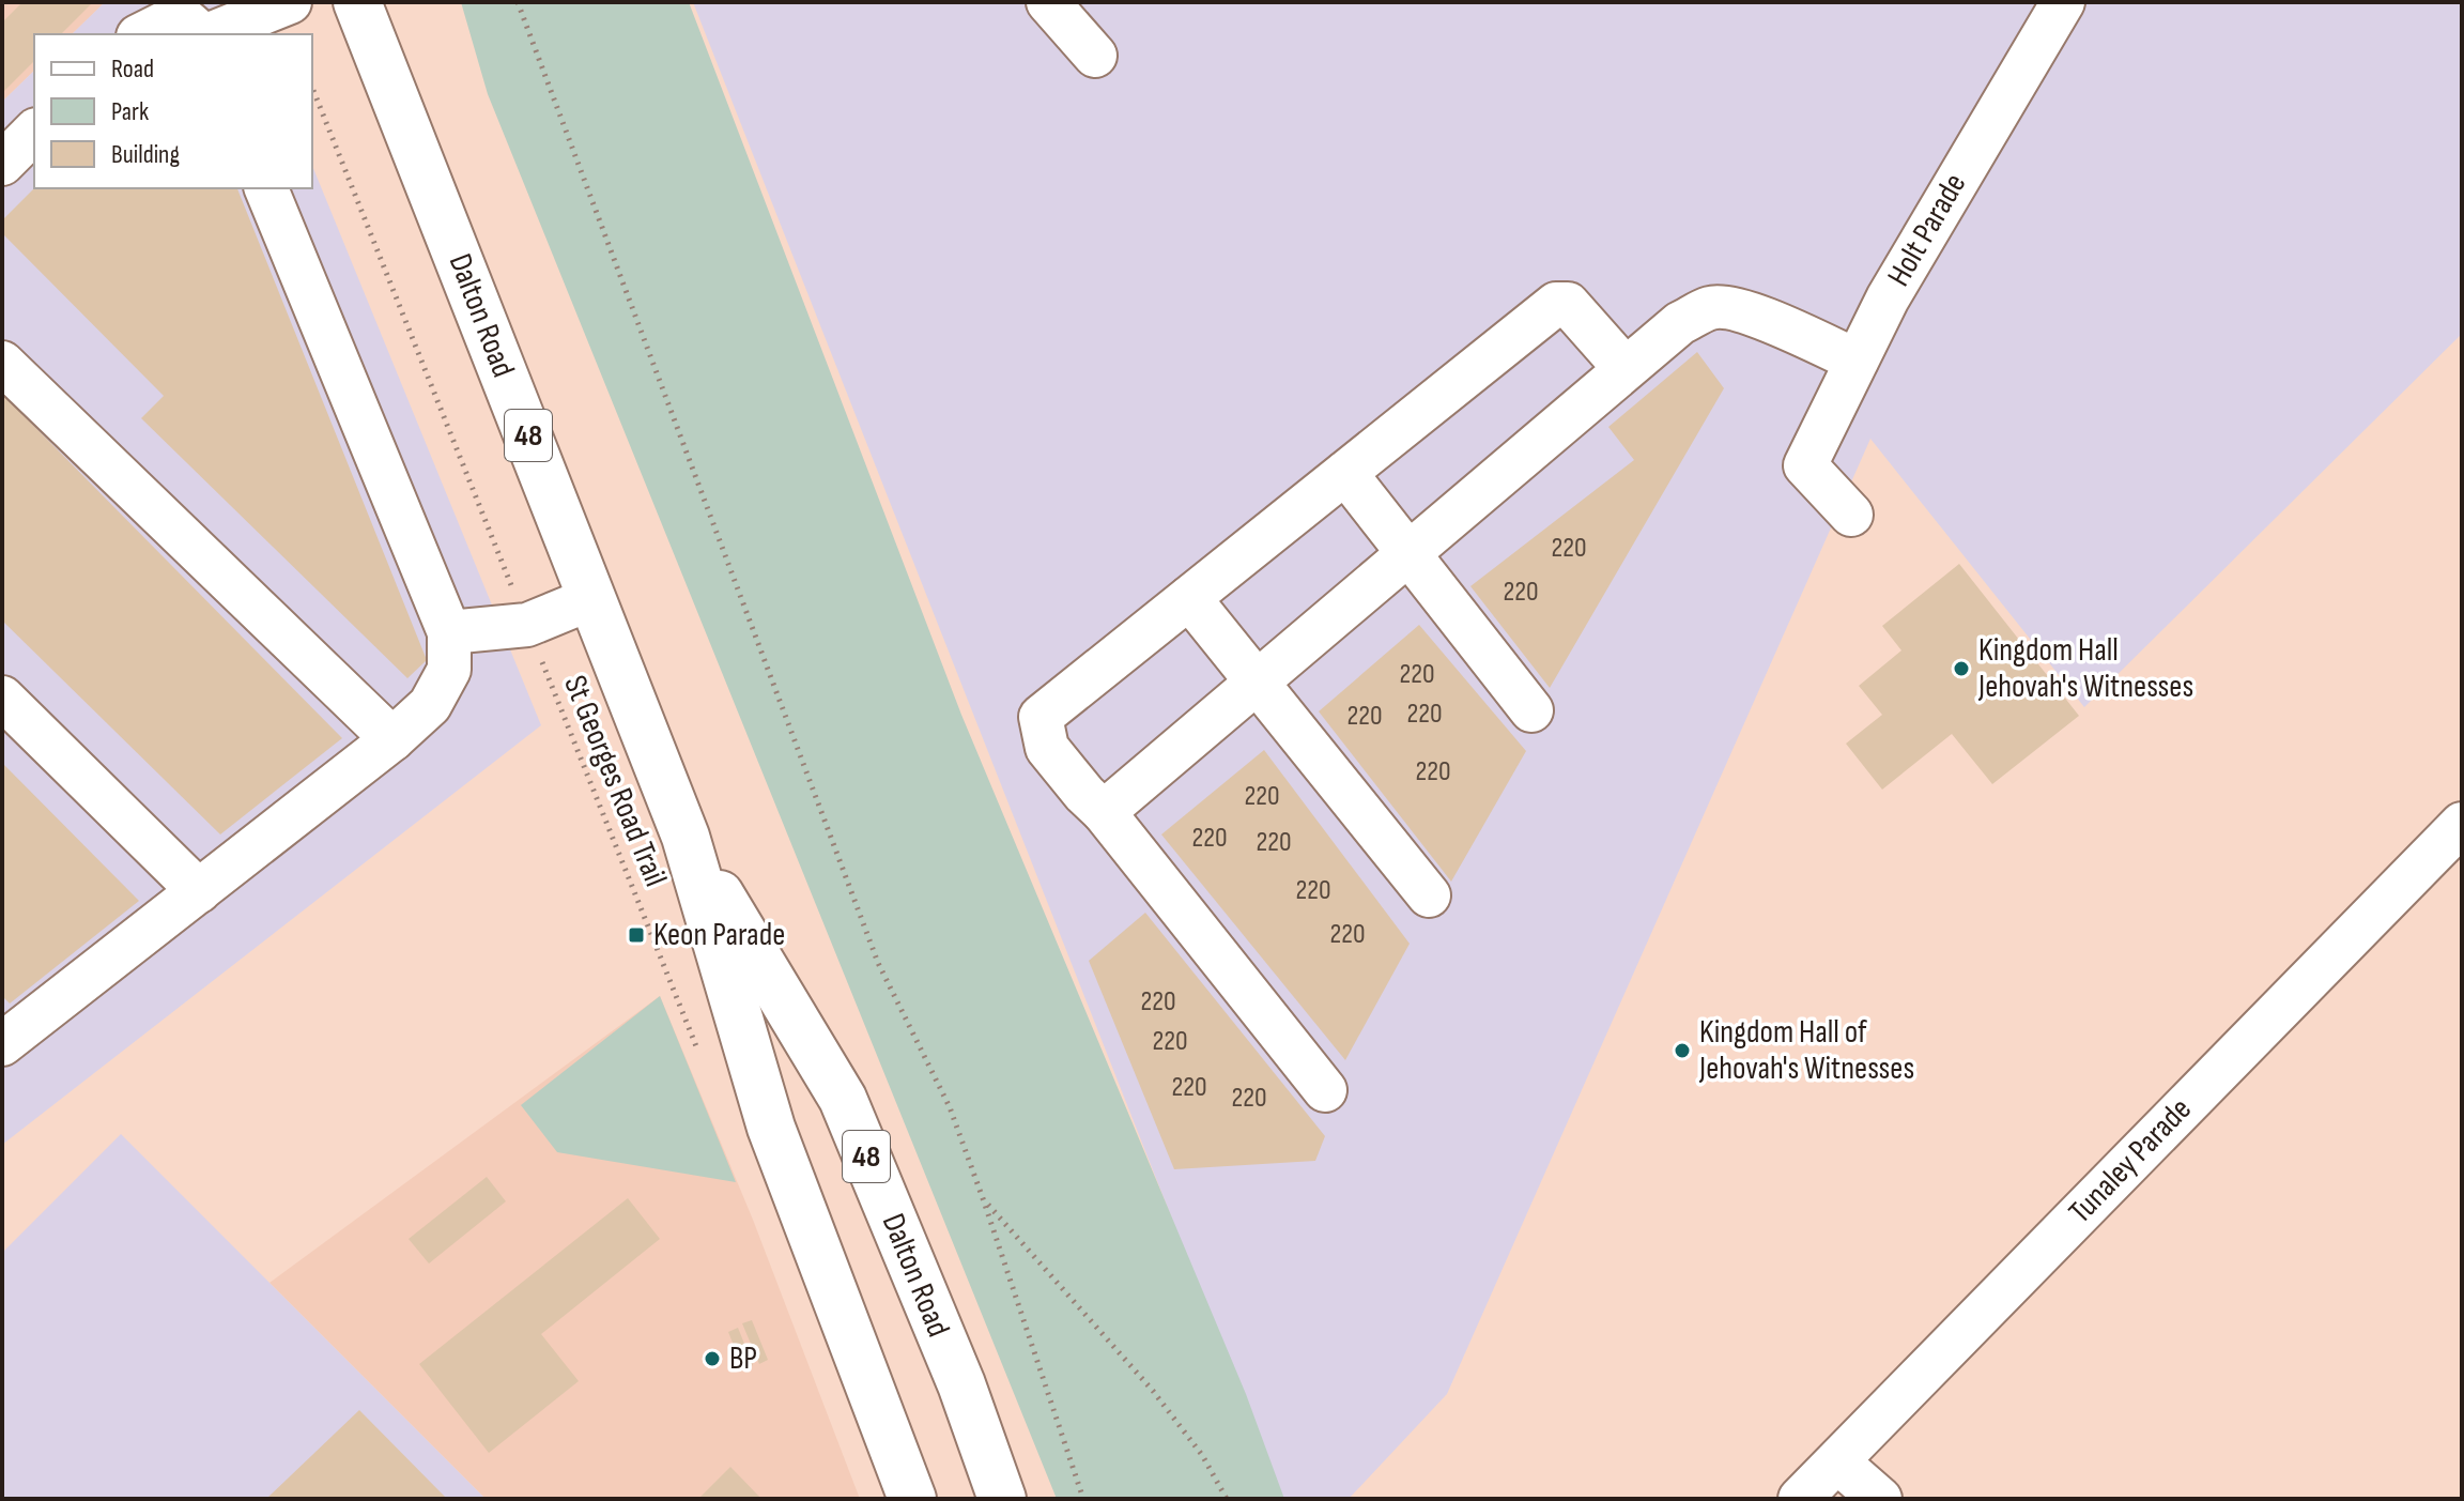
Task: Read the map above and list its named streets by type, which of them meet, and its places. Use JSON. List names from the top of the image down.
{
  "streets": {
    "main road": ["Dalton Road", "48"],
    "street": ["Holt Parade", "Tunaley Parade"],
    "path": ["St Georges Road Trail"]
  },
  "places": {
    "other": ["Kingdom Hall Jehovah's Witnesses", "Kingdom Hall of Jehovah's Witnesses", "BP"],
    "transit": ["Keon Parade"]
  },
  "house_numbers": [
    "220",
    "220",
    "220",
    "220",
    "220",
    "220",
    "220",
    "220",
    "220",
    "220",
    "220",
    "220",
    "220",
    "220",
    "220"
  ],
  "legend": ["Road", "Park", "Building"]
}
